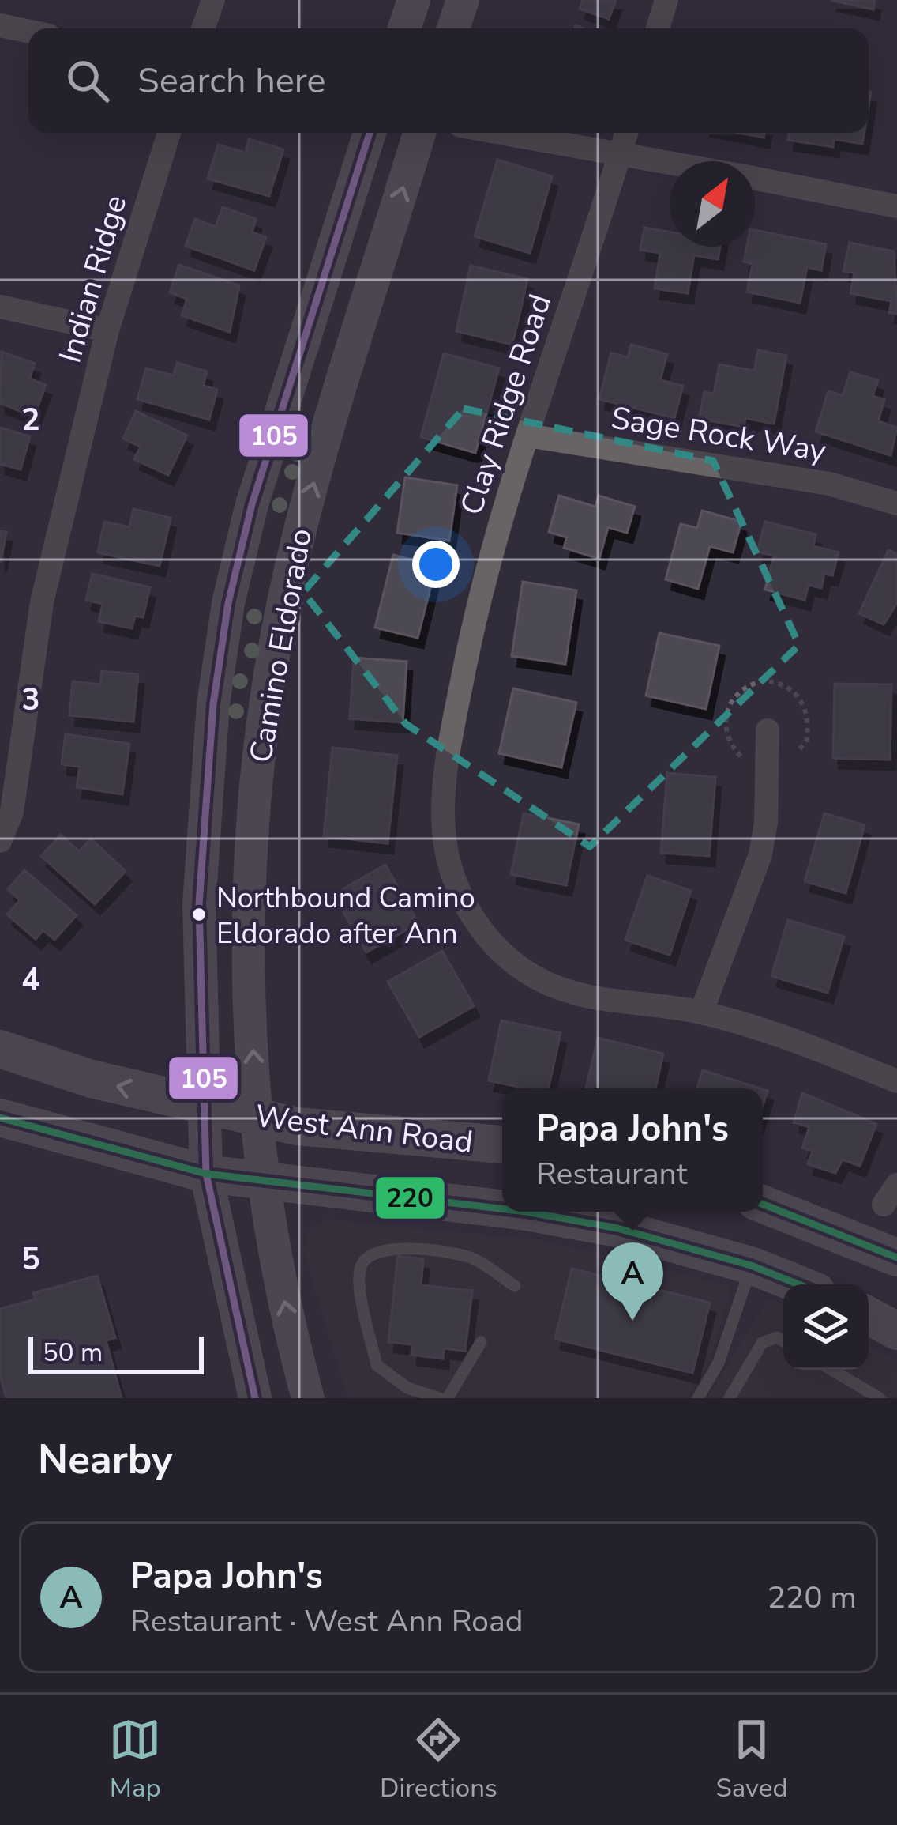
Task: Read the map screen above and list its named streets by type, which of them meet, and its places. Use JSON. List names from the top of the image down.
{
  "streets": {
    "main road": ["Camino Eldorado", "West Ann Road"],
    "street": ["Indian Ridge", "Clay Ridge Road", "Sage Rock Way"]
  },
  "crossings": [
    ["Clay Ridge Road", "Sage Rock Way"],
    ["Camino Eldorado", "West Ann Road"]
  ],
  "places": ["Northbound Camino Eldorado after Ann"],
  "lines": ["transit line 105", "transit line 220"],
  "scale_bar": "50 m",
  "north": "top right",
  "page": {
    "search": "Search here",
    "popup": ["Papa John's", "Restaurant"],
    "pins": "A",
    "scale": "50 m",
    "heading": "Nearby",
    "list": [
      {
        "mark": "A",
        "name": "Papa John's",
        "note": "Restaurant · West Ann Road",
        "value": "220 m"
      }
    ],
    "nav": ["Map", "Directions", "Saved"]
  },
  "grid": {
    "rows": [
      "2",
      "3",
      "4",
      "5"
    ]
  }
}
